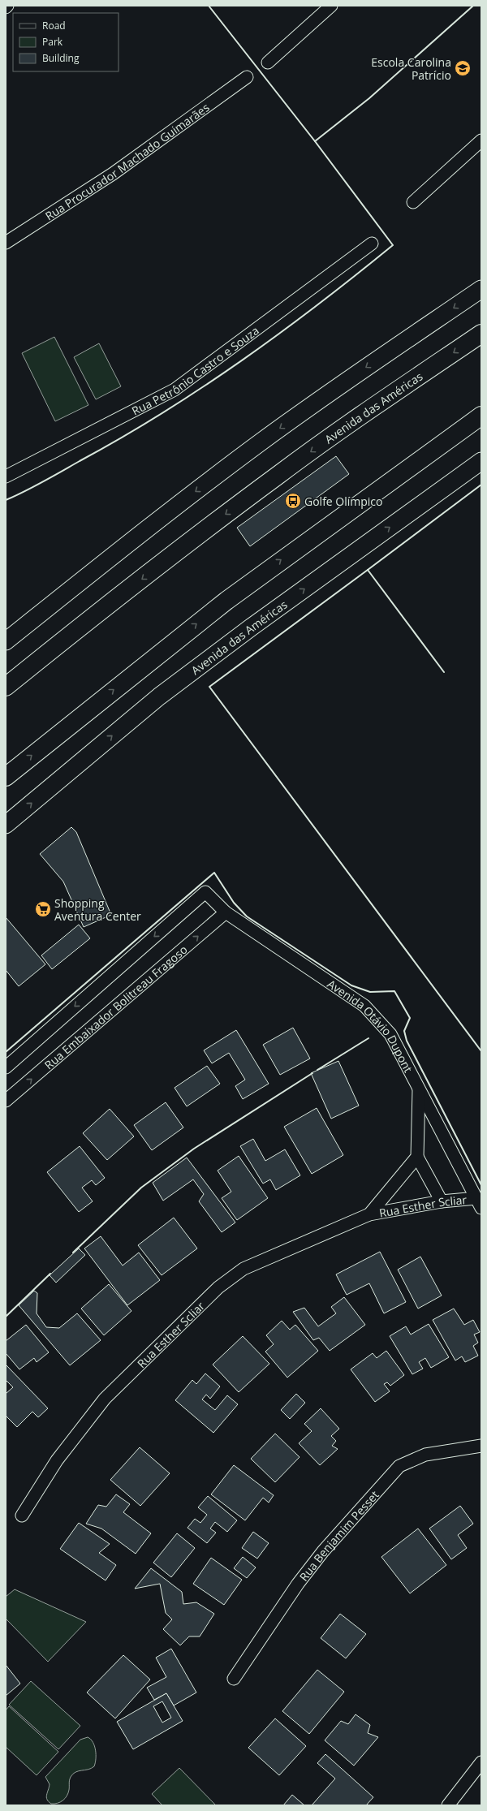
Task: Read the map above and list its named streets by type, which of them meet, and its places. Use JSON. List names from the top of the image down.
{
  "streets": {
    "highway": ["Avenida das Américas"],
    "street": [
      "Rua Procurador Machado Guimarães",
      "Rua Petrônio Castro e Souza",
      "Rua Embaixador Bolitreau Fragoso",
      "Avenida Otávio Dupont",
      "Rua Esther Scliar",
      "Rua Benjamim Pesset"
    ]
  },
  "crossings": [
    ["Rua Embaixador Bolitreau Fragoso", "Avenida Otávio Dupont"],
    ["Avenida Otávio Dupont", "Rua Esther Scliar"]
  ],
  "one_way": ["Rua Embaixador Bolitreau Fragoso", "Avenida Otávio Dupont"],
  "places": {
    "school or university": ["Escola Carolina Patrício"],
    "bus stop": ["Golfe Olímpico"],
    "supermarket": ["Shopping Aventura Center"]
  },
  "legend": ["Road", "Park", "Building"]
}
